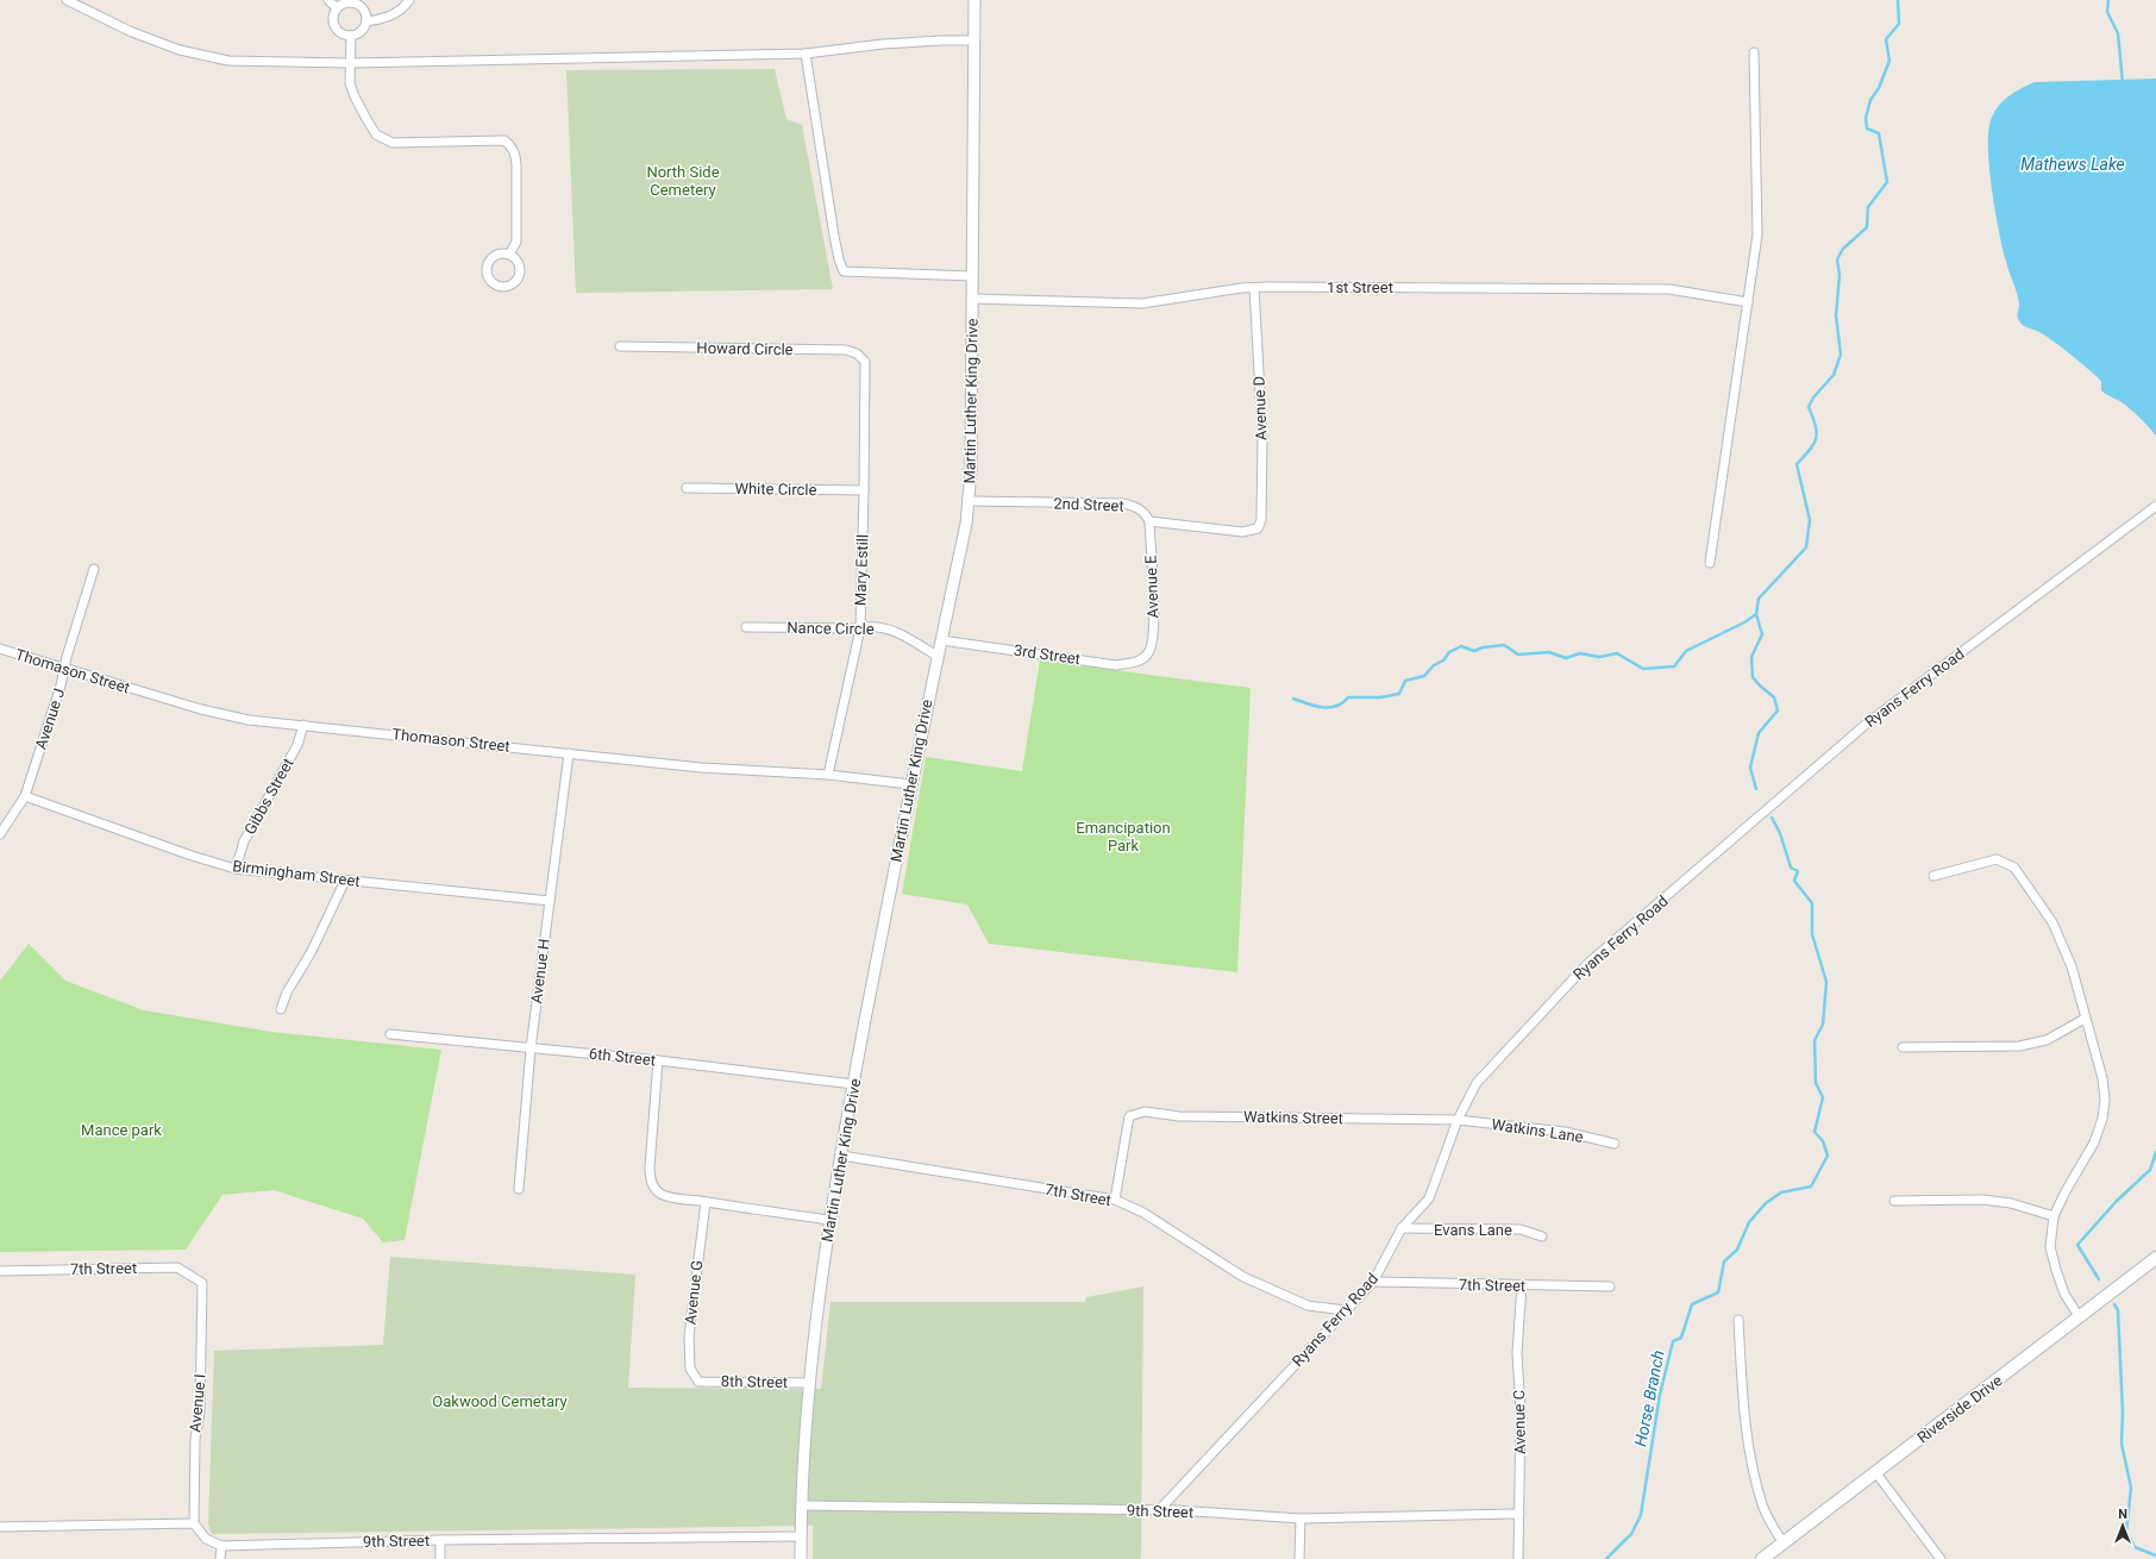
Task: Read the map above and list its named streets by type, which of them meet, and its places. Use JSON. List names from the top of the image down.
{
  "streets": {
    "main road": ["Riverside Drive"],
    "street": [
      "1st Street",
      "Howard Circle",
      "Martin Luther King Drive",
      "Avenue D",
      "White Circle",
      "2nd Street",
      "Mary Estill",
      "Avenue E",
      "Nance Circle",
      "3rd Street",
      "Thomason Street",
      "Ryans Ferry Road",
      "Avenue J",
      "Gibbs Street",
      "Birmingham Street",
      "Avenue H",
      "6th Street",
      "Watkins Street",
      "Watkins Lane",
      "7th Street",
      "Evans Lane",
      "Avenue G",
      "8th Street",
      "Avenue I",
      "Avenue C",
      "9th Street"
    ]
  },
  "crossings": [
    ["1st Street", "Martin Luther King Drive"],
    ["1st Street", "Avenue D"],
    ["Howard Circle", "Mary Estill"],
    ["Martin Luther King Drive", "2nd Street"],
    ["Martin Luther King Drive", "Nance Circle"],
    ["Martin Luther King Drive", "3rd Street"],
    ["Martin Luther King Drive", "Thomason Street"],
    ["Martin Luther King Drive", "6th Street"],
    ["Martin Luther King Drive", "7th Street"],
    ["Martin Luther King Drive", "8th Street"],
    ["Martin Luther King Drive", "9th Street"],
    ["Avenue D", "2nd Street"],
    ["Avenue D", "Avenue E"],
    ["White Circle", "Mary Estill"],
    ["2nd Street", "Avenue E"],
    ["Mary Estill", "Nance Circle"],
    ["Mary Estill", "Thomason Street"],
    ["Avenue E", "3rd Street"],
    ["Thomason Street", "Avenue J"],
    ["Thomason Street", "Gibbs Street"],
    ["Thomason Street", "Avenue H"],
    ["Ryans Ferry Road", "Watkins Street"],
    ["Ryans Ferry Road", "Watkins Lane"],
    ["Ryans Ferry Road", "7th Street"],
    ["Ryans Ferry Road", "Evans Lane"],
    ["Ryans Ferry Road", "9th Street"],
    ["Avenue J", "Birmingham Street"],
    ["Gibbs Street", "Birmingham Street"],
    ["Birmingham Street", "Avenue H"],
    ["Avenue H", "6th Street"],
    ["Watkins Street", "Watkins Lane"],
    ["Watkins Street", "7th Street"],
    ["7th Street", "Avenue I"],
    ["7th Street", "Avenue C"],
    ["Avenue G", "8th Street"],
    ["Avenue C", "9th Street"]
  ],
  "water": ["Mathews Lake", "Horse Branch"],
  "parks": [
    "North Side Cemetery",
    "Emancipation Park",
    "Mance park",
    "Oakwood Cemetary"
  ],
  "north": "top"
}
